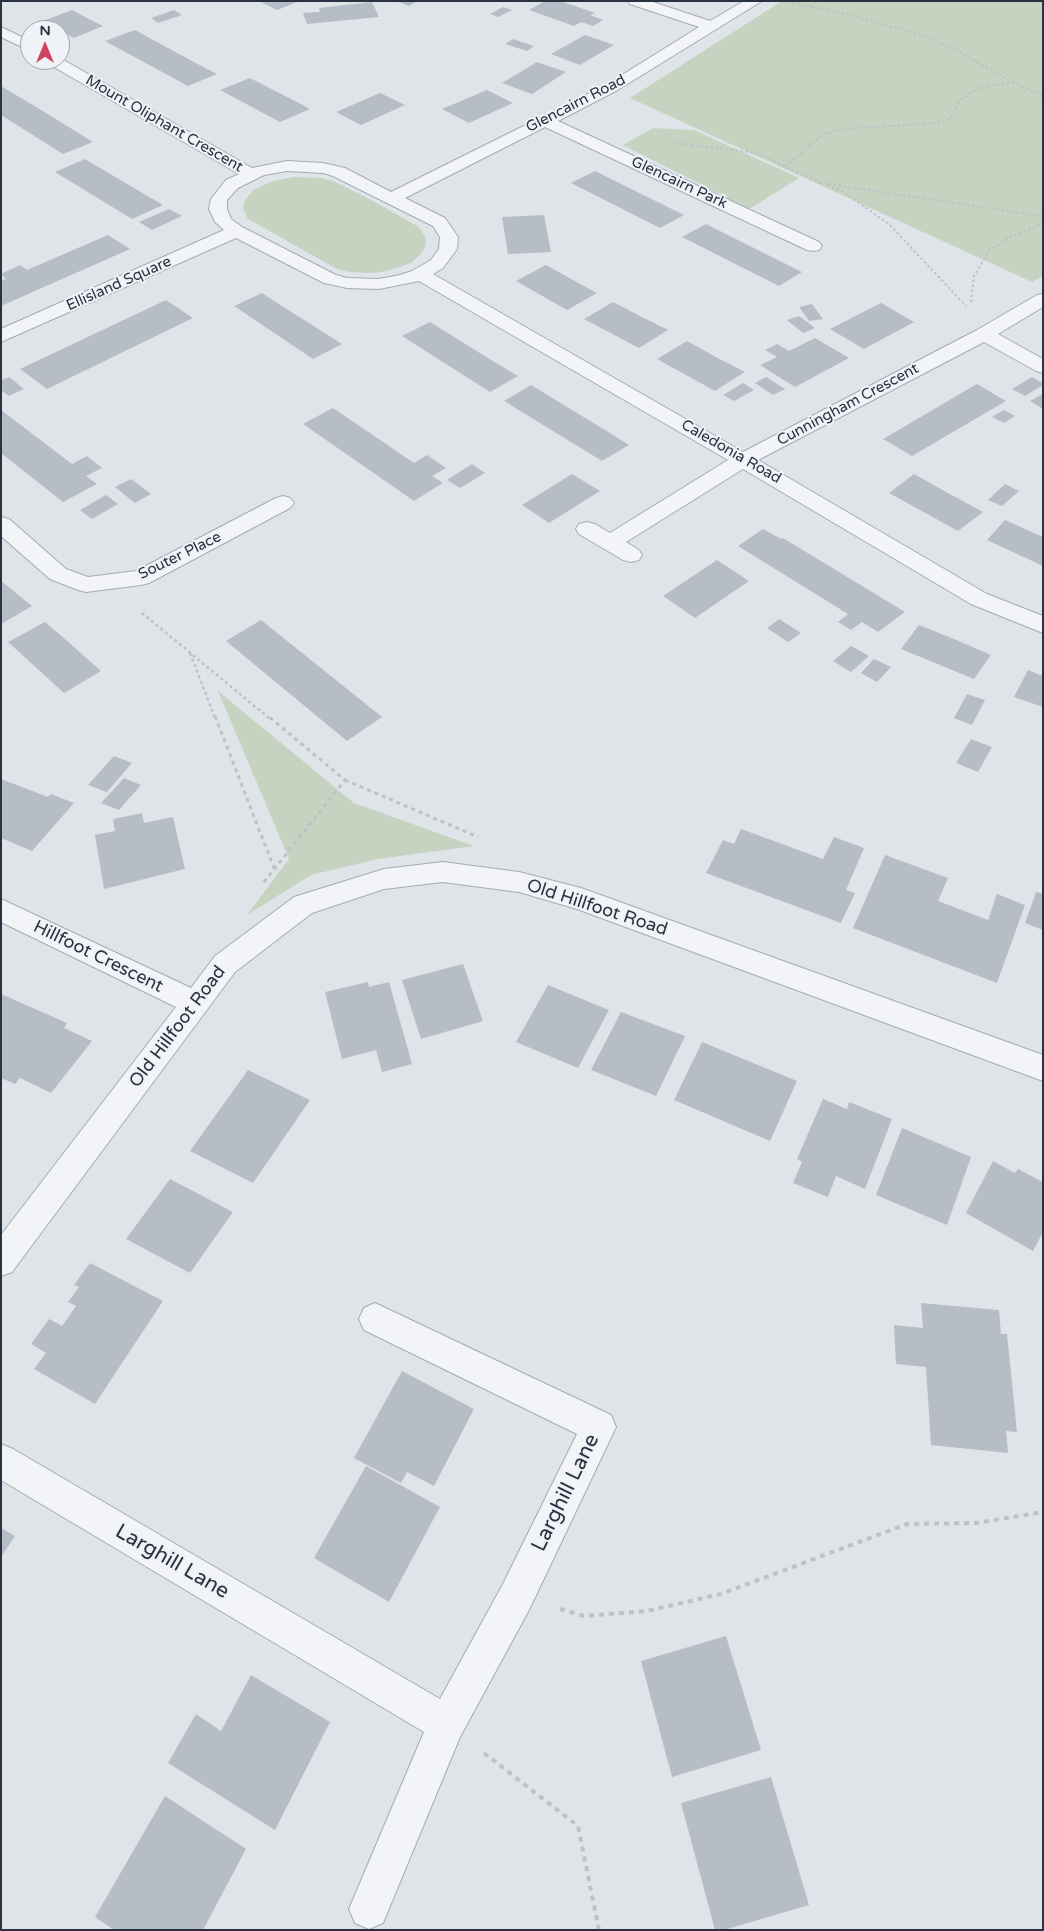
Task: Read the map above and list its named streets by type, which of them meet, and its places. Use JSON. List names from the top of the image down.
{
  "streets": {
    "street": [
      "Glencairn Road",
      "Mount Oliphant Crescent",
      "Glencairn Park",
      "Ellisland Square",
      "Cunningham Crescent",
      "Caledonia Road",
      "Souter Place",
      "Old Hillfoot Road",
      "Hillfoot Crescent",
      "Larghill Lane"
    ]
  },
  "crossings": [
    ["Glencairn Road", "Glencairn Park"],
    ["Cunningham Crescent", "Caledonia Road"],
    ["Old Hillfoot Road", "Hillfoot Crescent"]
  ],
  "north": "top"
}
